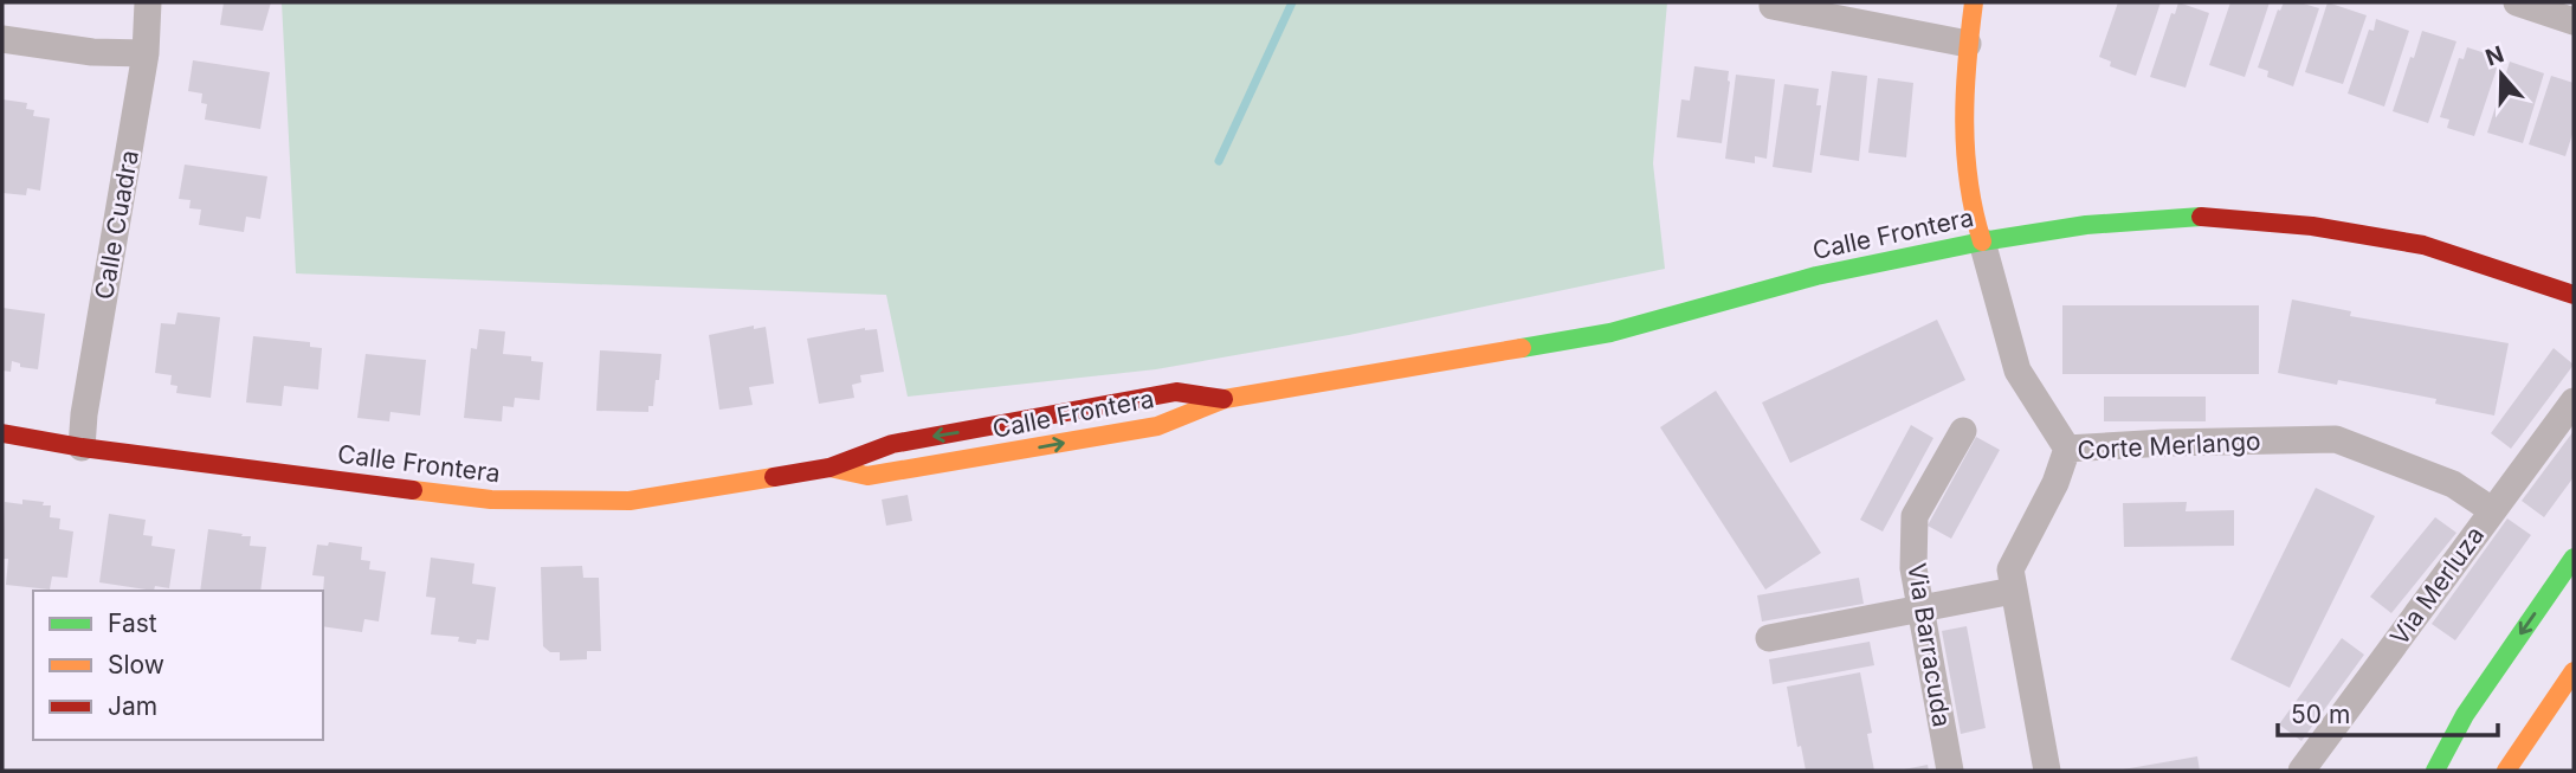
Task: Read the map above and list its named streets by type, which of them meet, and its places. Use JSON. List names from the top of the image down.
{
  "streets": {
    "street": [
      "Calle Cuadra",
      "Calle Frontera",
      "Corte Merlango",
      "Via Merluza",
      "Via Barracuda"
    ]
  },
  "crossings": [
    ["Calle Cuadra", "Calle Frontera"],
    ["Corte Merlango", "Via Merluza"]
  ],
  "legend": ["Fast", "Slow", "Jam"],
  "scale_bar": "50 m",
  "north": "top"
}
